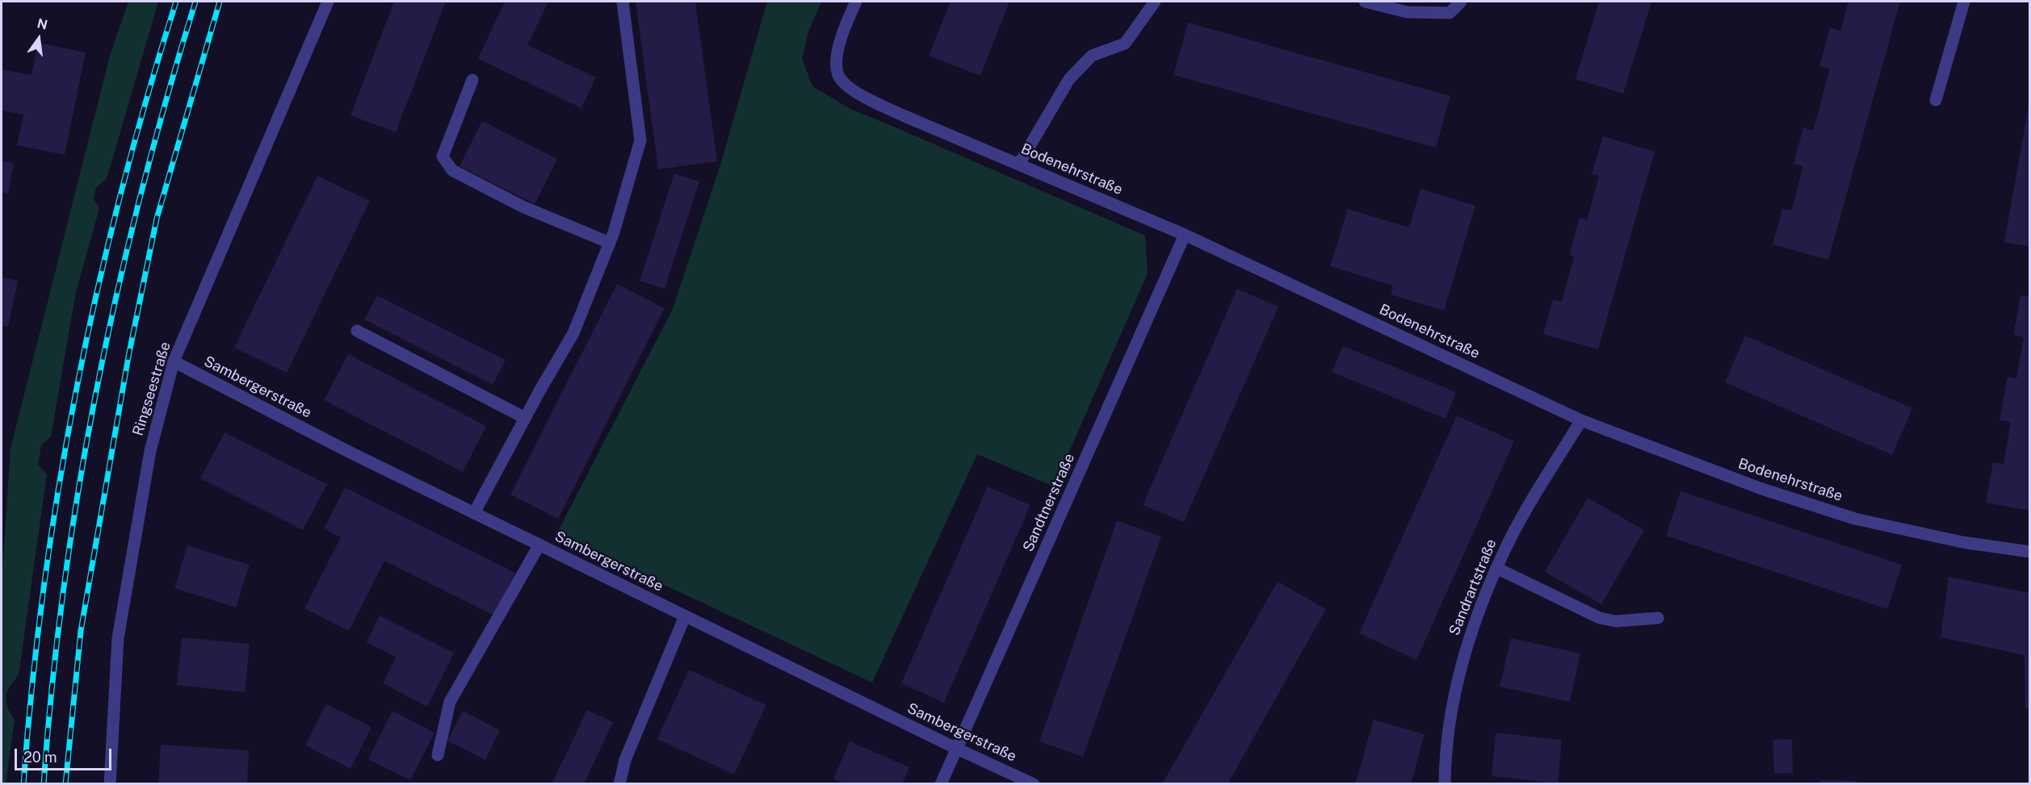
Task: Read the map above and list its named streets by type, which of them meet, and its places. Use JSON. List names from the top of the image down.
{
  "streets": {
    "street": [
      "Bodenehrstraße",
      "Sambergerstraße",
      "Ringseestraße",
      "Sandtnerstraße",
      "Sandrartstraße"
    ]
  },
  "crossings": [
    ["Bodenehrstraße", "Sandtnerstraße"],
    ["Bodenehrstraße", "Sandrartstraße"],
    ["Sambergerstraße", "Ringseestraße"],
    ["Sambergerstraße", "Sandtnerstraße"]
  ],
  "scale_bar": "20 m",
  "north": "top"
}
